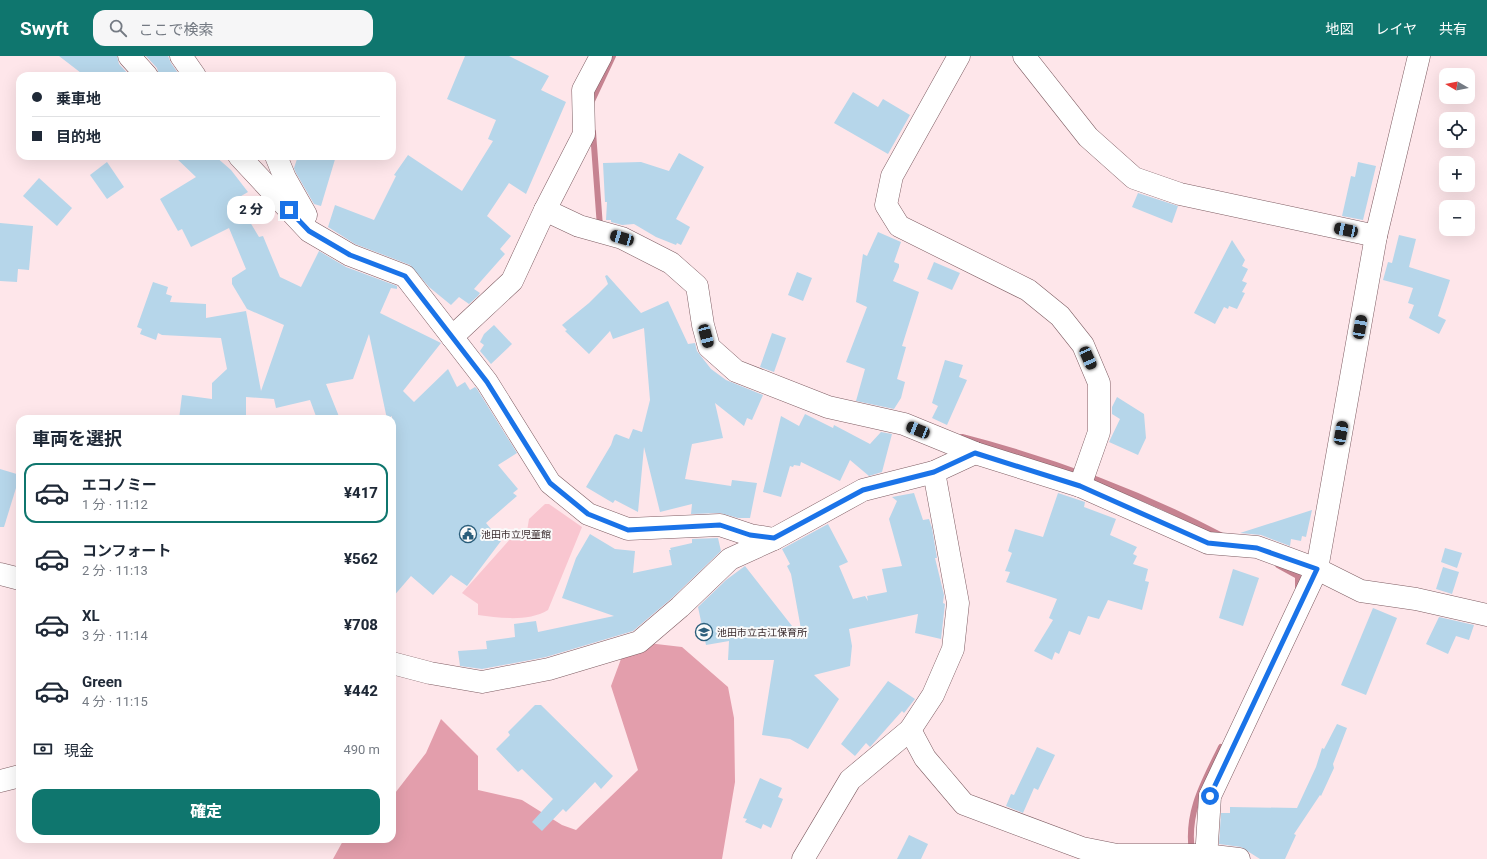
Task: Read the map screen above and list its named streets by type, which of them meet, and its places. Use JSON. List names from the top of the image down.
{
  "places": {
    "public building": ["池田市立児童館"],
    "school or university": ["池田市立古江保育所"]
  },
  "north": "left",
  "page": {
    "header": "Swyft",
    "search": "ここで検索",
    "nav": ["地図", "レイヤ", "共有"],
    "map_buttons": ["+", "−"],
    "banner": ["乗車地", "目的地"],
    "bubble": "2 分",
    "heading": "車両を選択",
    "list": [
      {
        "name": "エコノミー",
        "note": "1 分 · 11:12",
        "value": "¥417"
      },
      {
        "name": "コンフォート",
        "note": "2 分 · 11:13",
        "value": "¥562"
      },
      {
        "name": "XL",
        "note": "3 分 · 11:14",
        "value": "¥708"
      },
      {
        "name": "Green",
        "note": "4 分 · 11:15",
        "value": "¥442"
      }
    ],
    "pay": ["現金", "490 m"],
    "buttons": "確定"
  }
}
